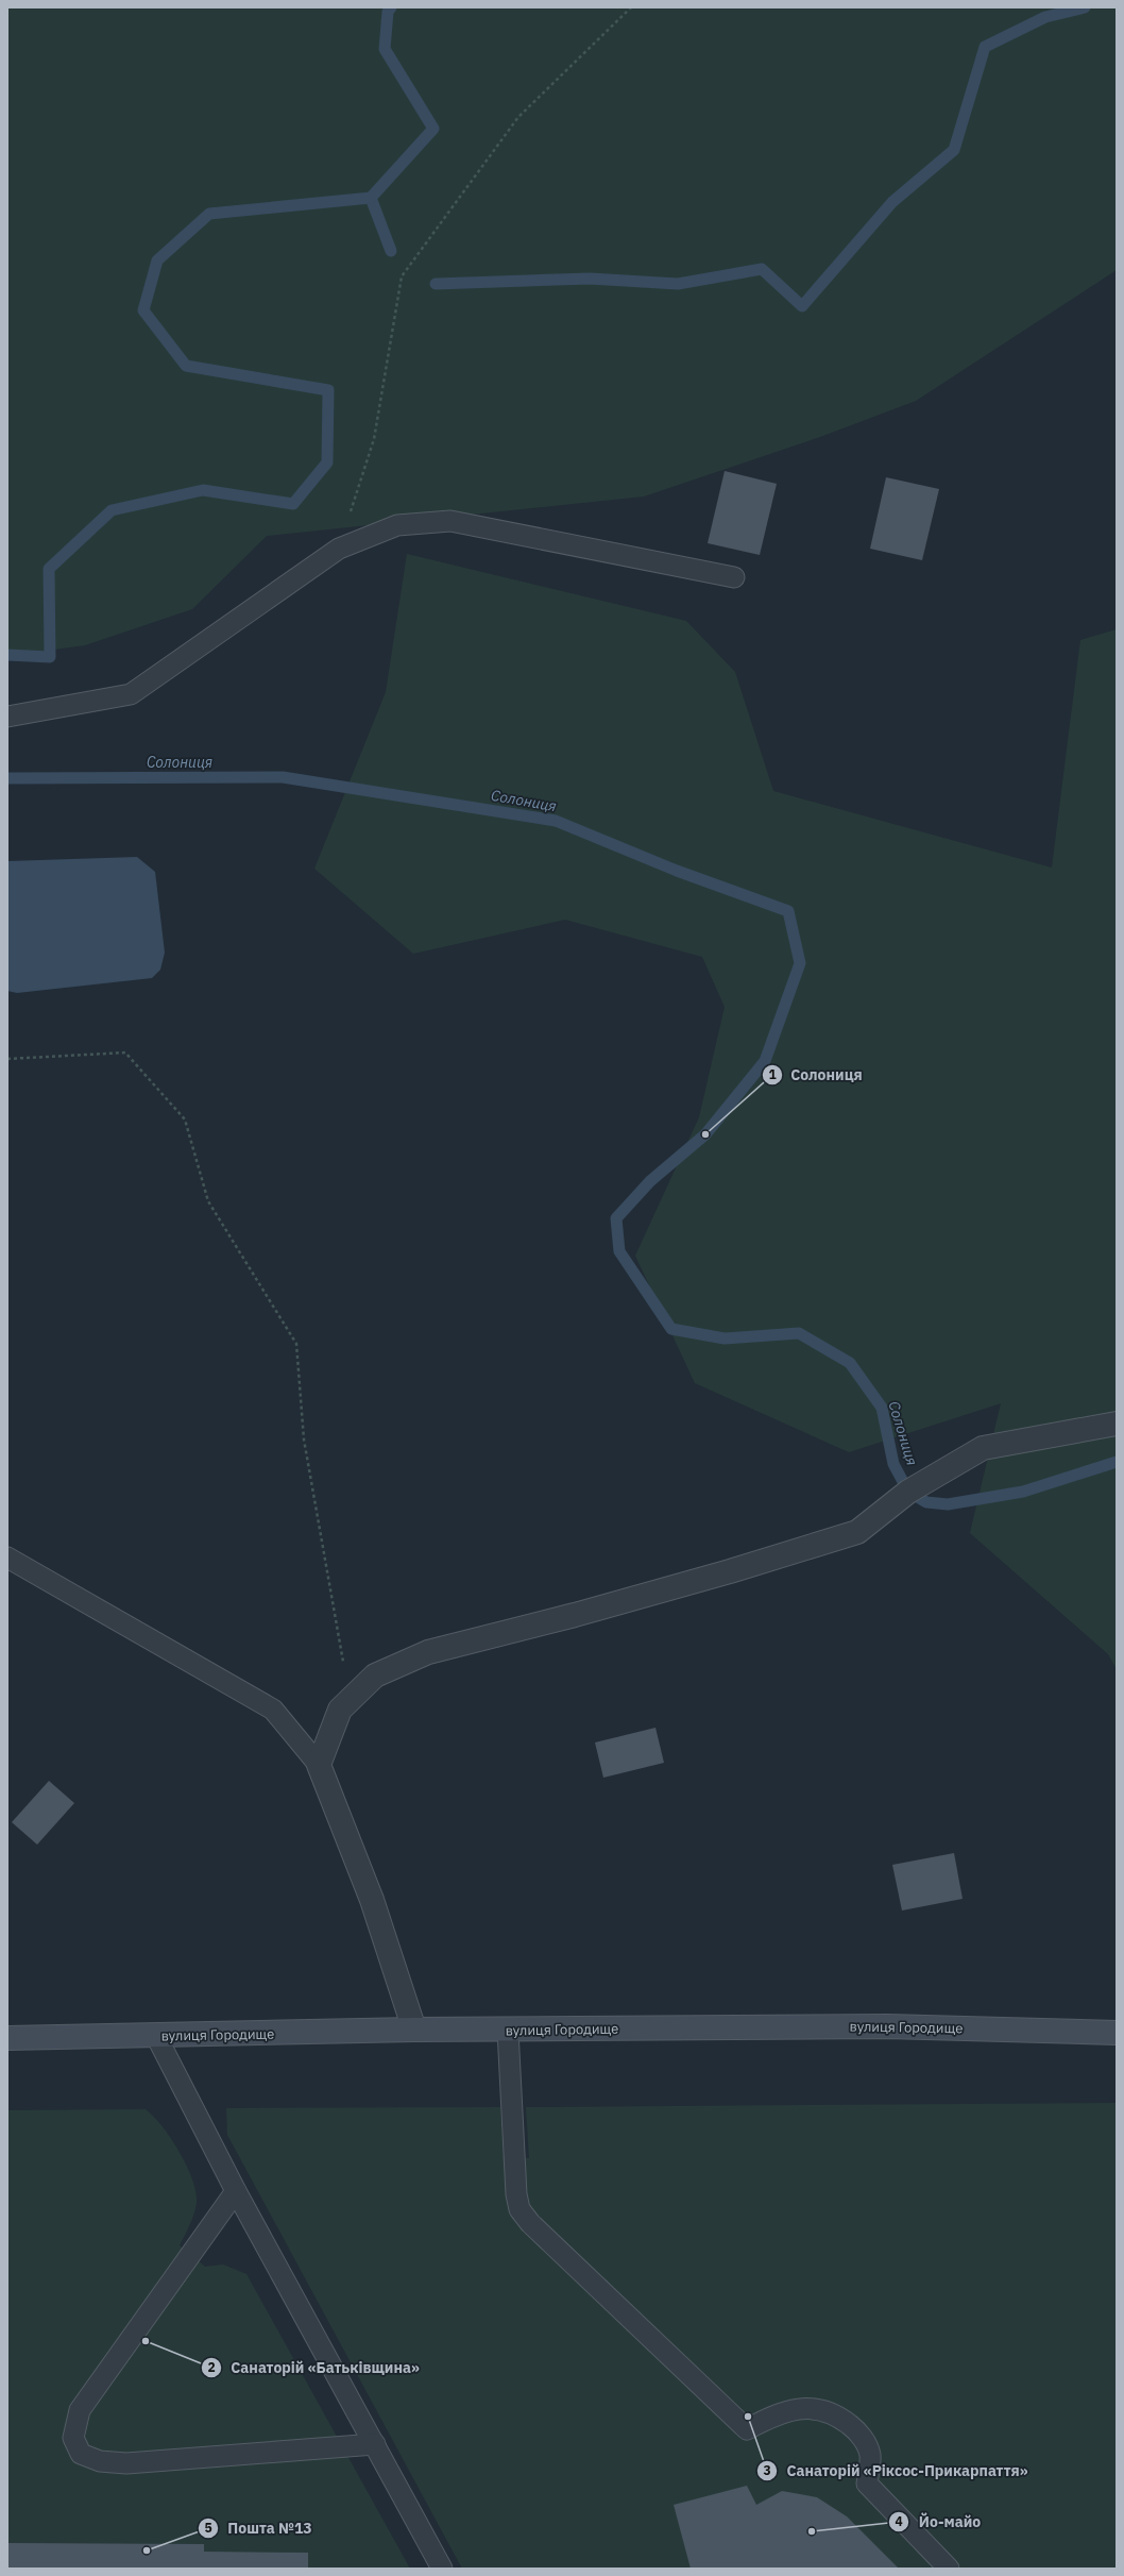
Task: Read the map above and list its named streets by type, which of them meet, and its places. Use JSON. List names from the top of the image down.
{
  "streets": {
    "street": ["вулиця Городище"]
  },
  "water": ["Солониця"],
  "places": [
    "Солониця",
    "Санаторій «Батьківщина»",
    "Санаторій «Ріксос-Прикарпаття»",
    "Йо-майо",
    "Пошта №13"
  ]
}
